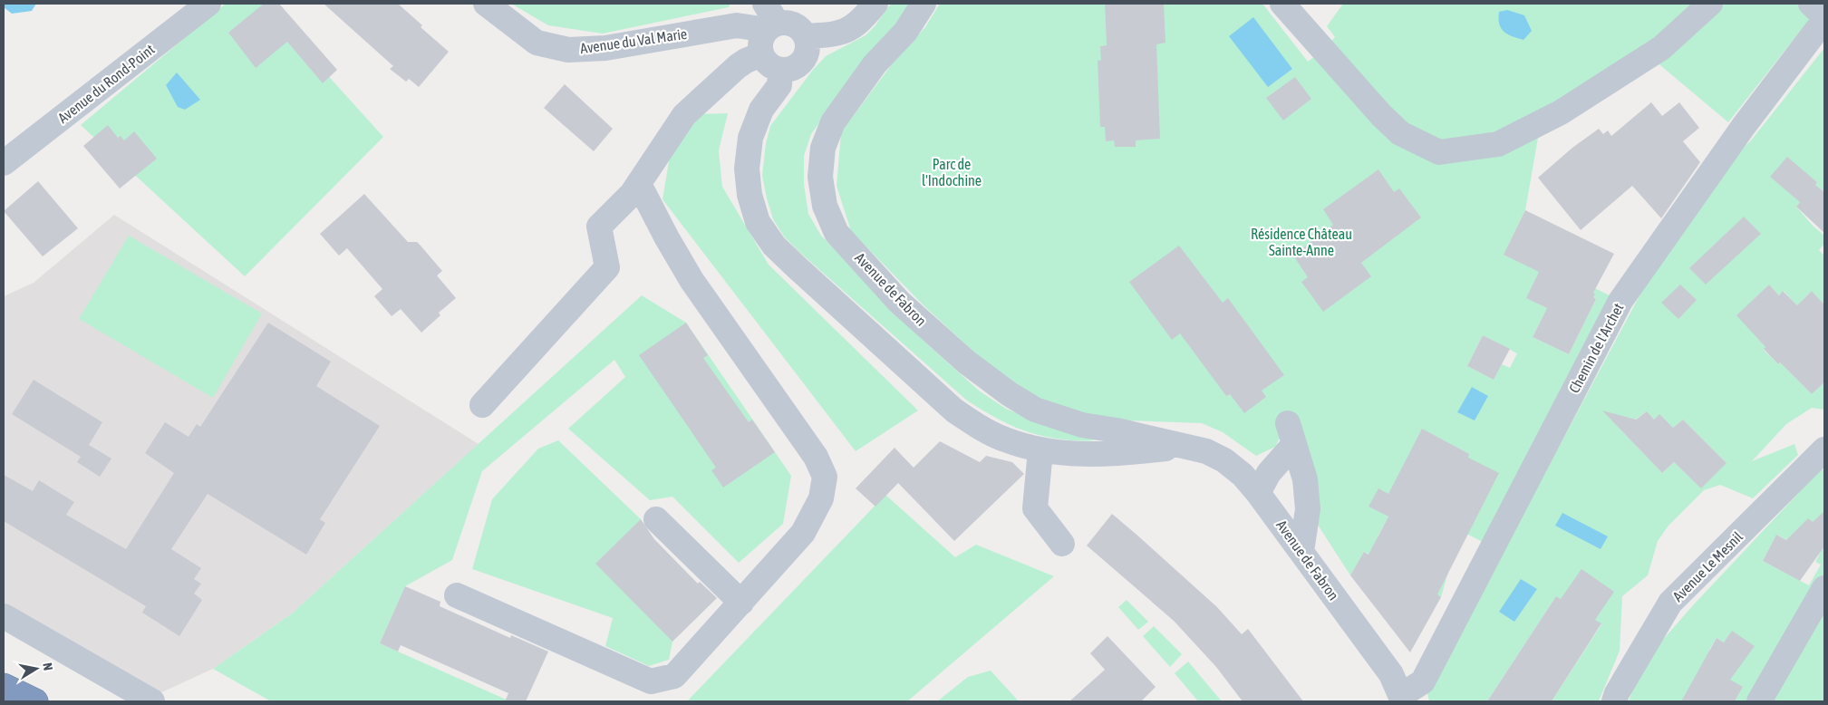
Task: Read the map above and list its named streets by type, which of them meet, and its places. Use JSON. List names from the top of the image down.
{
  "streets": {
    "street": [
      "Avenue du Val Marie",
      "Avenue du Rond-Point",
      "Avenue de Fabron",
      "Chemin de l'Archet",
      "Avenue Le Mesnil"
    ]
  },
  "crossings": [
    ["Avenue du Val Marie", "Avenue de Fabron"],
    ["Avenue de Fabron", "Chemin de l'Archet"]
  ],
  "parks": ["Parc de l'Indochine", "Résidence Château Sainte-Anne"],
  "north": "right"
}
